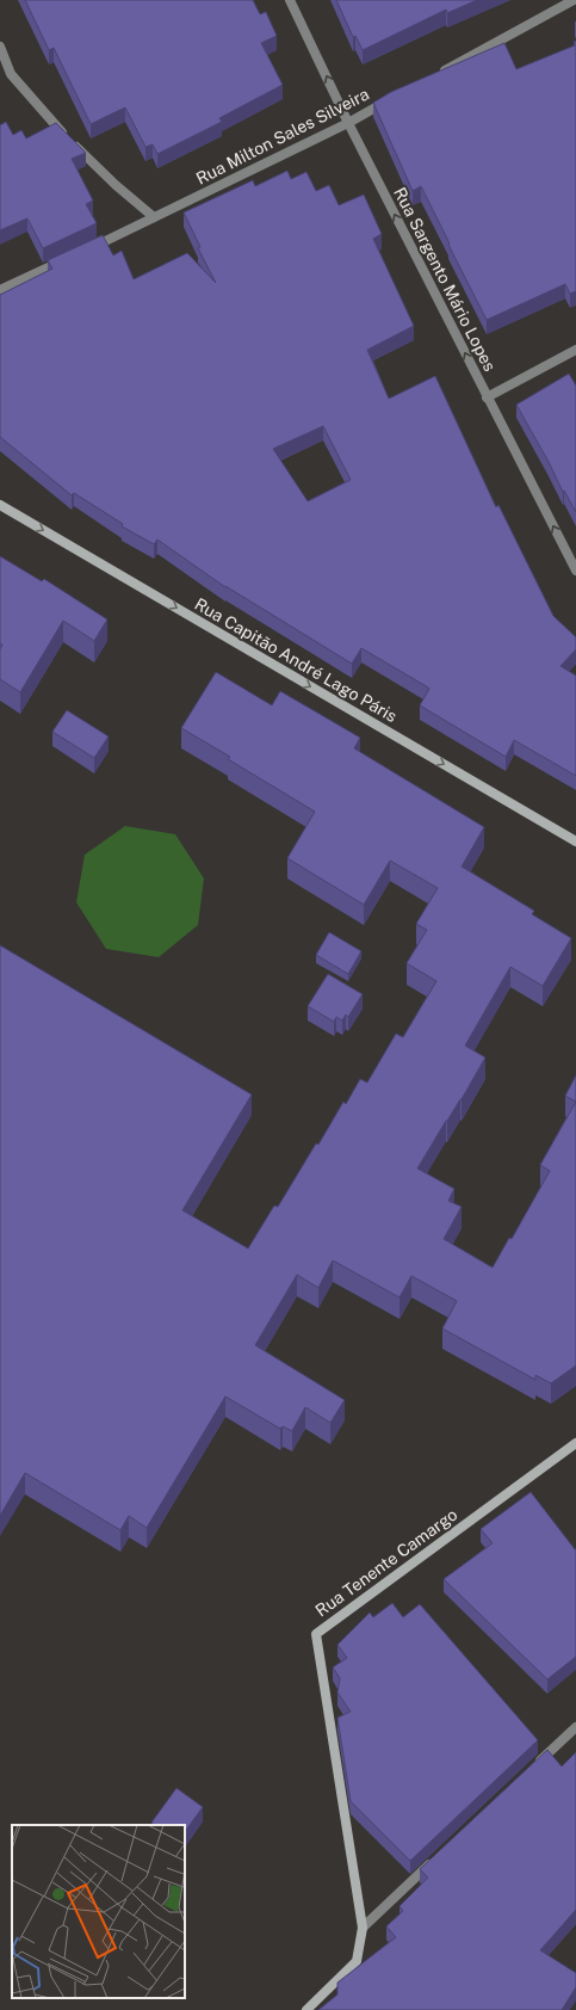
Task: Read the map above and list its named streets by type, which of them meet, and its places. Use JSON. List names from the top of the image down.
{
  "streets": {
    "street": [
      "Rua Milton Sales Silveira",
      "Rua Sargento Mário Lopes",
      "Rua Capitão André Lago Páris",
      "Rua Tenente Camargo"
    ]
  },
  "crossings": [
    ["Rua Milton Sales Silveira", "Rua Sargento Mário Lopes"]
  ],
  "one_way": ["Rua Sargento Mário Lopes", "Rua Capitão André Lago Páris"]
}
